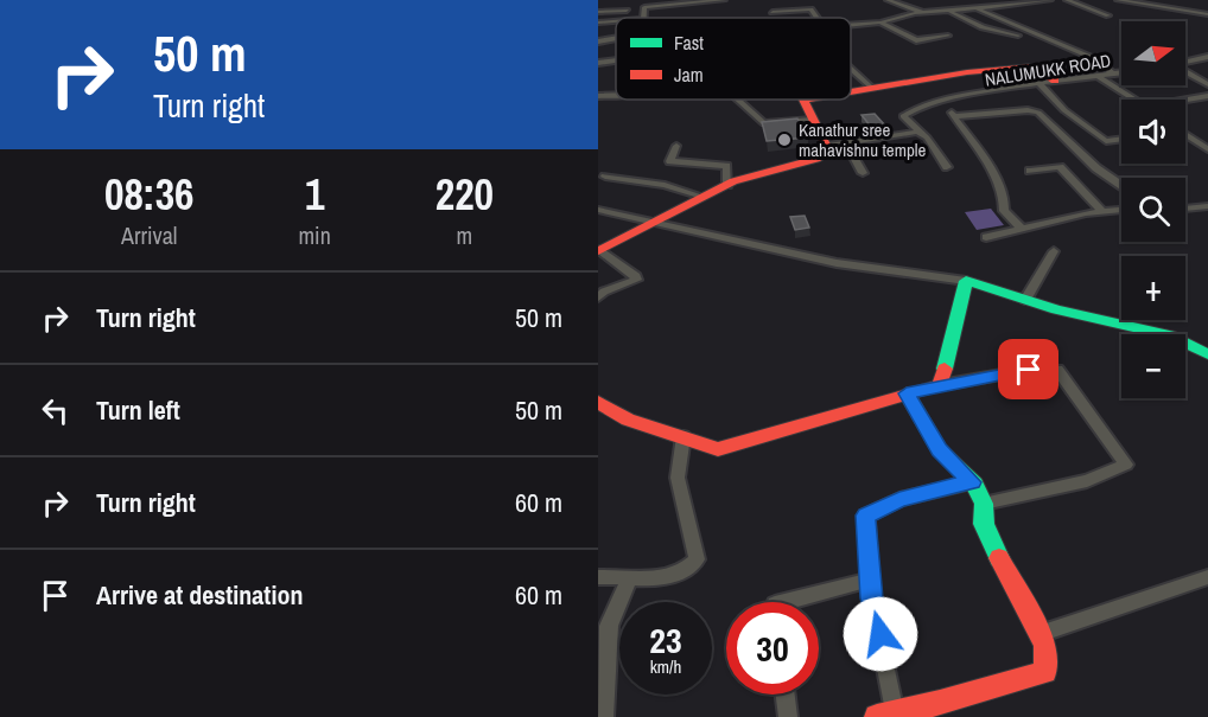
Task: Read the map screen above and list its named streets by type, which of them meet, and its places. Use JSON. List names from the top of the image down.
{
  "streets": {
    "street": ["NALUMUKK ROAD"]
  },
  "places": ["Kanathur sree mahavishnu temple"],
  "legend": ["Fast", "Jam"],
  "north": "right",
  "page": {
    "turn": ["50 m", "Turn right"],
    "map_buttons": ["+", "−"],
    "eta": [
      "08:36",
      "Arrival",
      "1",
      "min",
      "220",
      "m"
    ],
    "list": [
      {
        "name": "Turn right",
        "value": "50 m"
      },
      {
        "name": "Turn left",
        "value": "50 m"
      },
      {
        "name": "Turn right",
        "value": "60 m"
      },
      {
        "name": "Arrive at destination",
        "value": "60 m"
      }
    ],
    "speed": "23 km/h",
    "limit": "30"
  }
}
